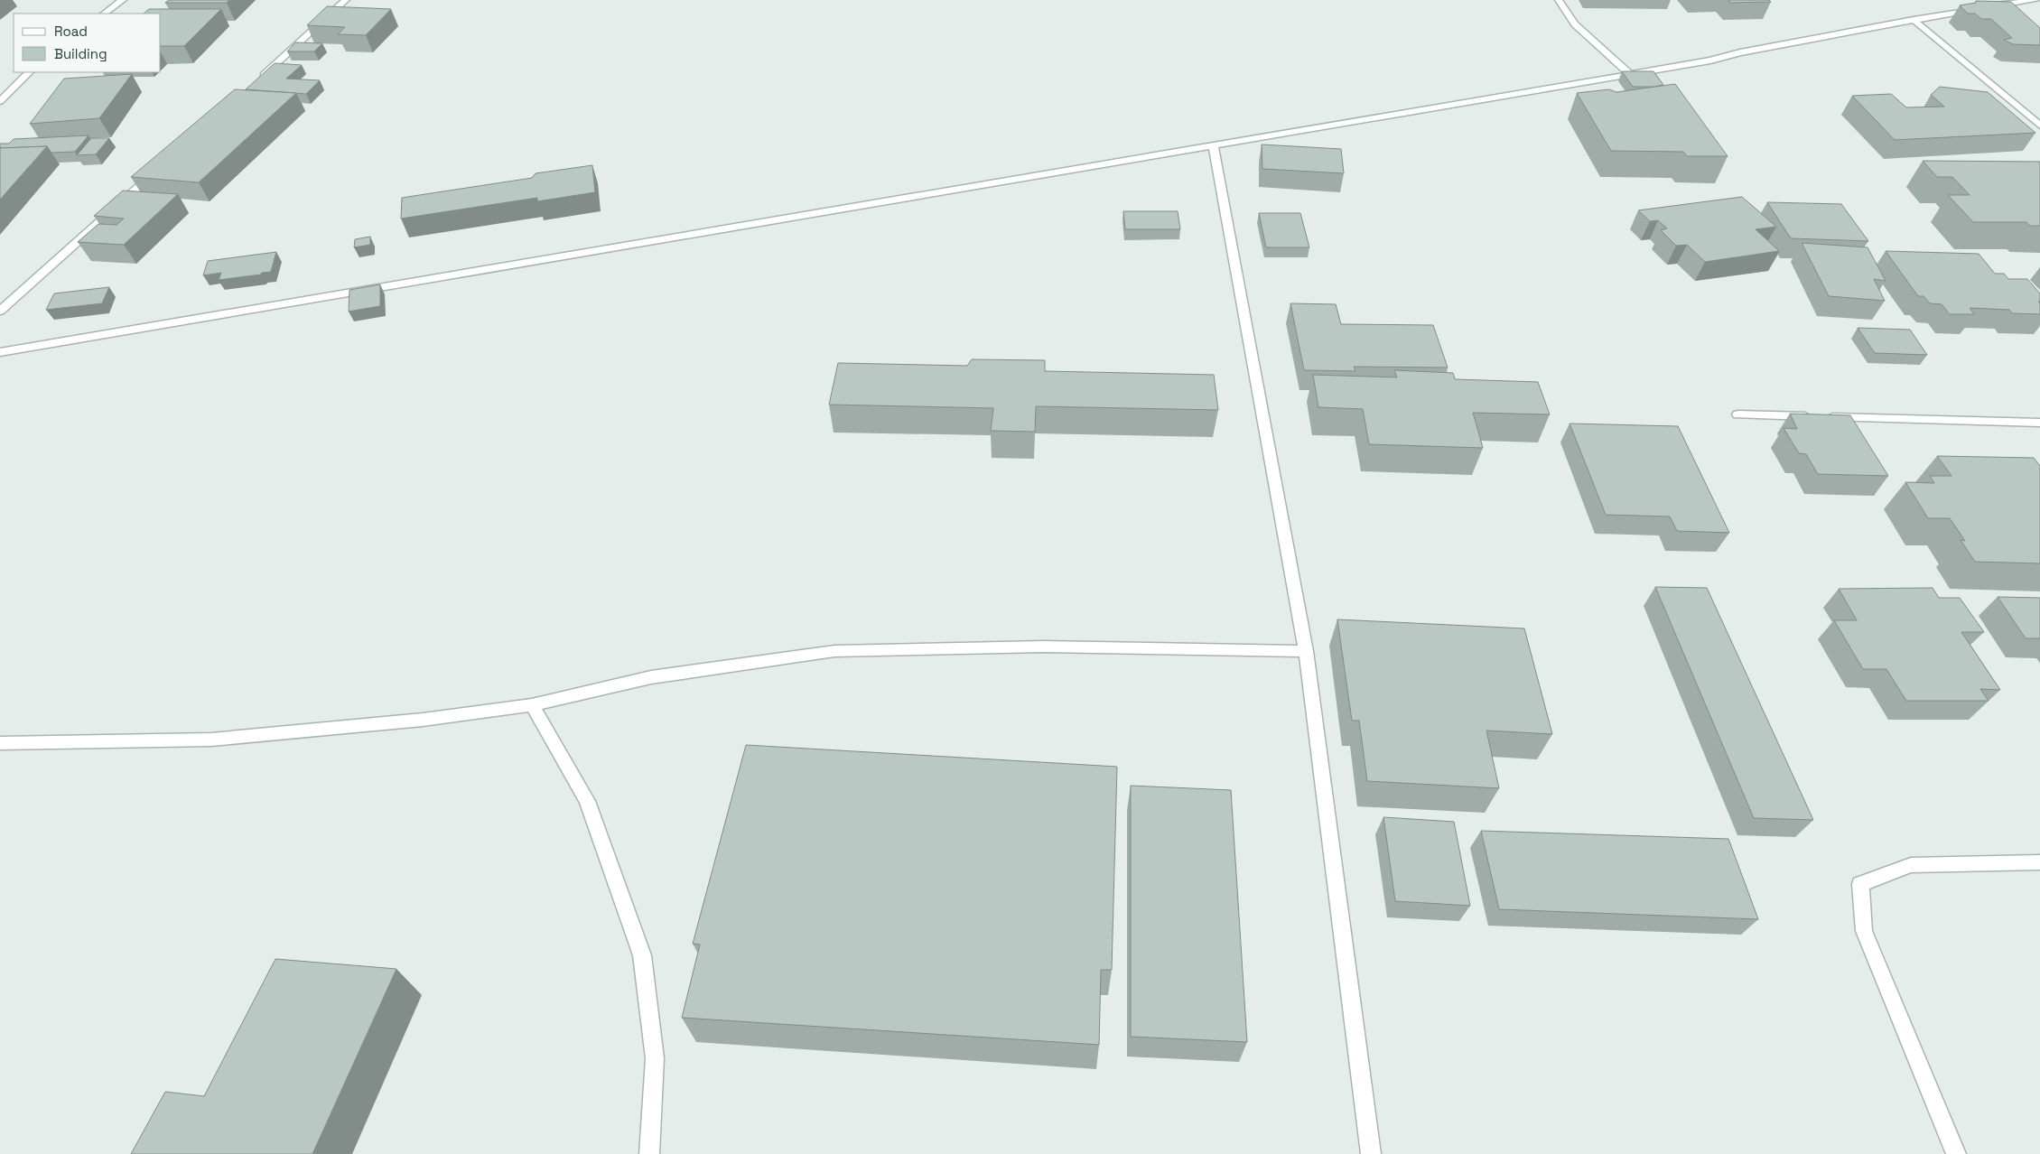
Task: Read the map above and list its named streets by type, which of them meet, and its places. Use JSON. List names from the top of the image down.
{
  "legend": ["Road", "Building"]
}
